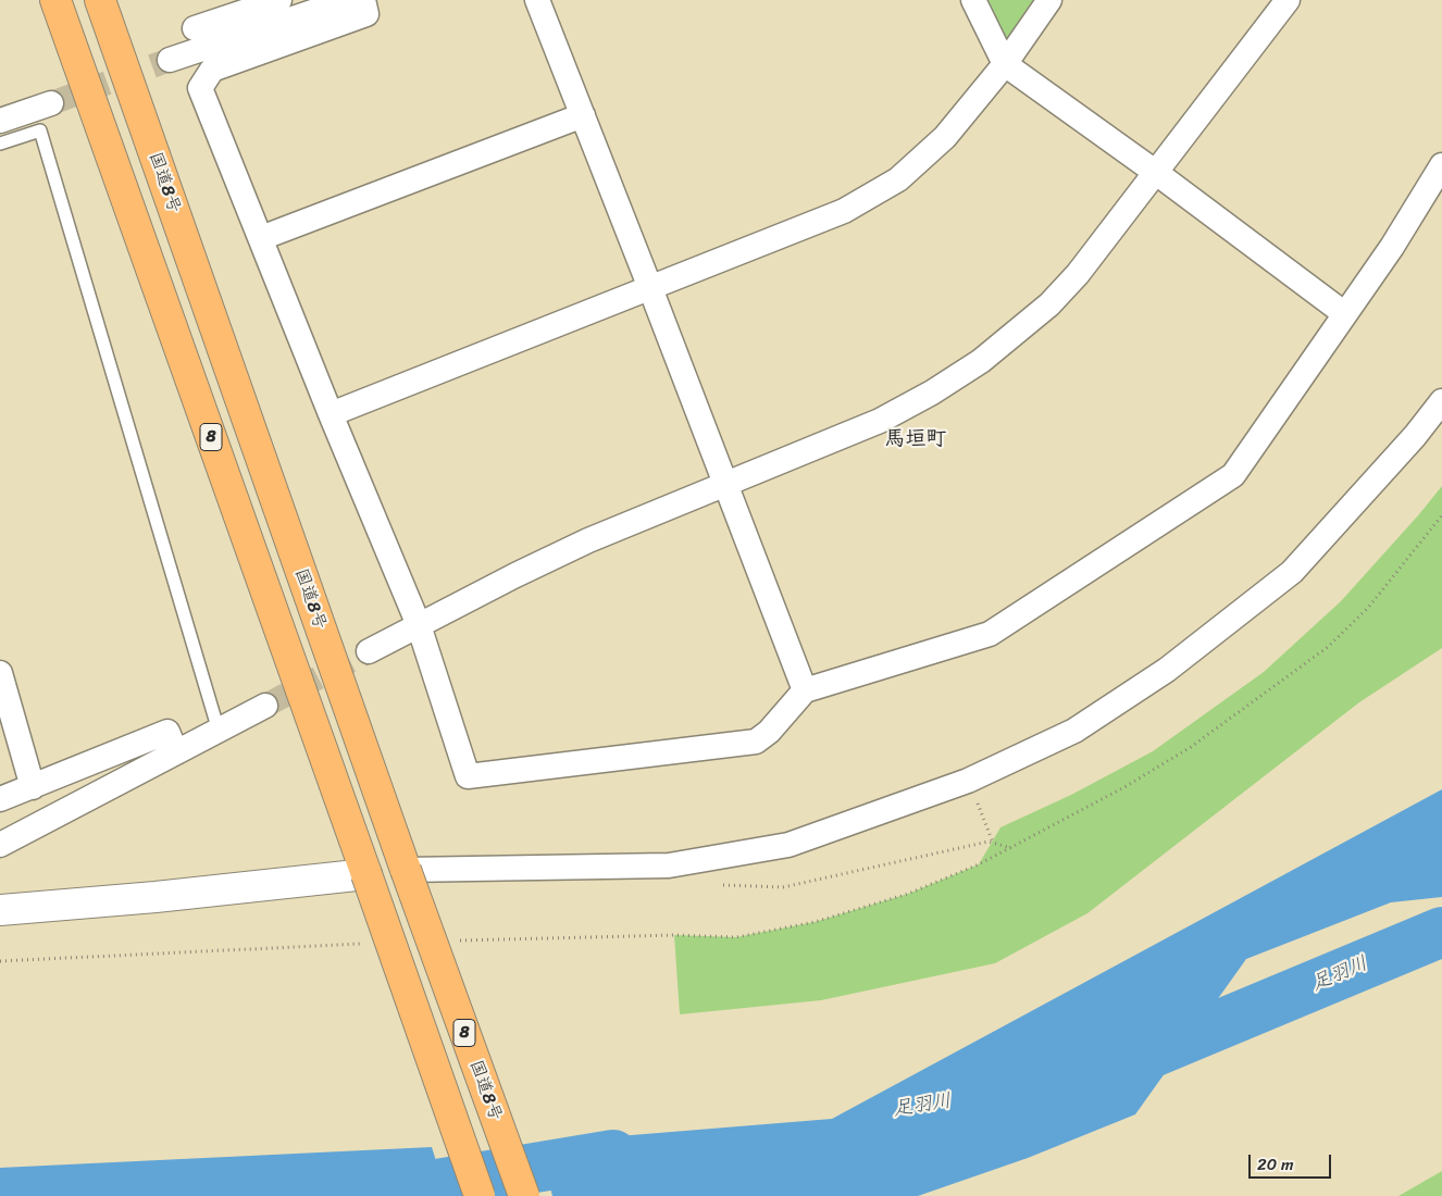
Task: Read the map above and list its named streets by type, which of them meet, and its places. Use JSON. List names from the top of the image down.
{
  "streets": {
    "highway": ["国道8号", "8"]
  },
  "districts": ["馬垣町"],
  "water": ["足羽川"],
  "scale_bar": "20 m"
}
